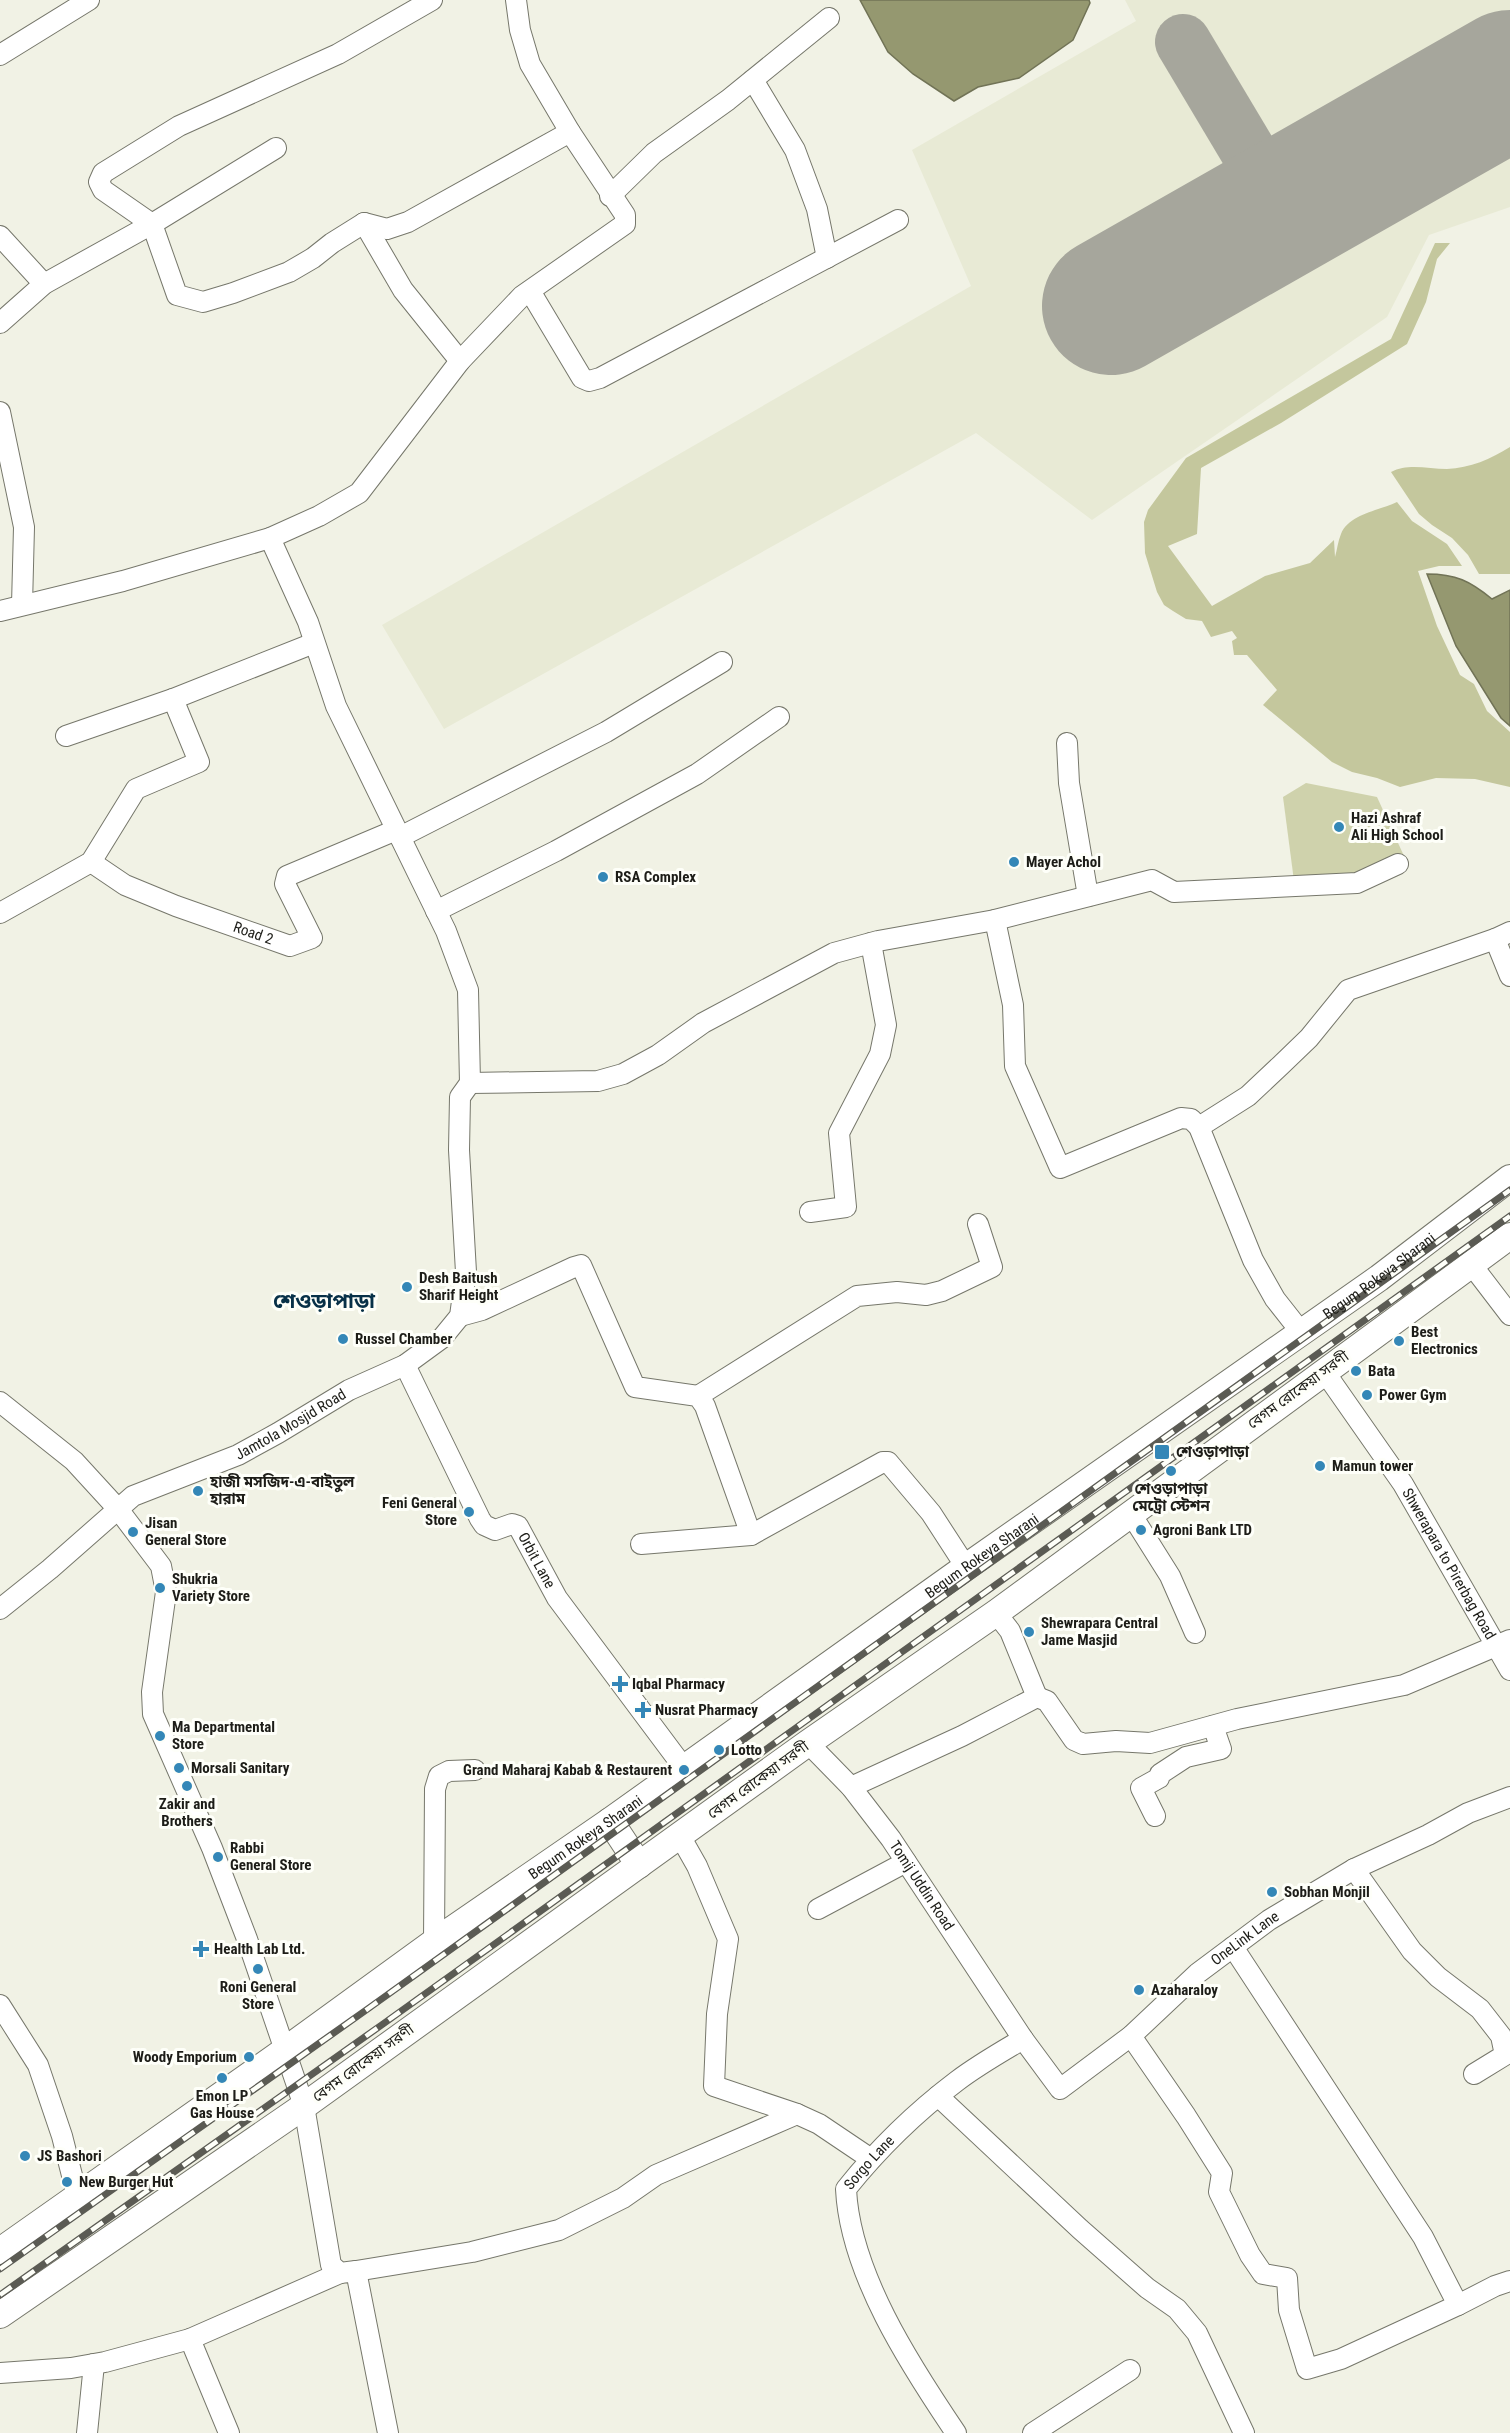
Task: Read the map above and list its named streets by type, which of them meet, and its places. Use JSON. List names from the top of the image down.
{
  "streets": {
    "main road": ["Begum Rokeya Sharani", "বেগম রোকেয়া সরণী"],
    "street": [
      "Road 2",
      "Jamtola Mosjid Road",
      "Orbit Lane",
      "Shwerapara to Pirerbag Road",
      "Tomij Uddin Road",
      "OneLink Lane",
      "Sorgo Lane"
    ]
  },
  "crossings": [
    ["Begum Rokeya Sharani", "Orbit Lane"],
    ["বেগম রোকেয়া সরণী", "Shwerapara to Pirerbag Road"],
    ["বেগম রোকেয়া সরণী", "Tomij Uddin Road"],
    ["Jamtola Mosjid Road", "Orbit Lane"],
    ["Tomij Uddin Road", "OneLink Lane"],
    ["Tomij Uddin Road", "Sorgo Lane"],
    ["OneLink Lane", "Sorgo Lane"]
  ],
  "districts": ["শেওড়াপাড়া"],
  "places": {
    "other": [
      "Hazi Ashraf Ali High School",
      "Mayer Achol",
      "RSA Complex",
      "Desh Baitush Sharif Height",
      "Russel Chamber",
      "Best Electronics",
      "Bata",
      "Power Gym",
      "Mamun tower",
      "শেওড়াপাড়া মেট্রো স্টেশন",
      "হাজী মসজিদ-এ-বাইতুল হারাম",
      "Feni General Store",
      "Agroni Bank LTD",
      "Jisan General Store",
      "Shukria Variety Store",
      "Shewrapara Central Jame Masjid",
      "Ma Departmental Store",
      "Lotto",
      "Morsali Sanitary",
      "Grand Maharaj Kabab & Restaurent",
      "Zakir and Brothers",
      "Rabbi General Store",
      "Sobhan Monjil",
      "Roni General Store",
      "Azaharaloy",
      "Woody Emporium",
      "Emon LP Gas House",
      "JS Bashori",
      "New Burger Hut"
    ],
    "transit": ["শেওড়াপাড়া"],
    "health": ["Iqbal Pharmacy", "Nusrat Pharmacy", "Health Lab Ltd."]
  }
}
